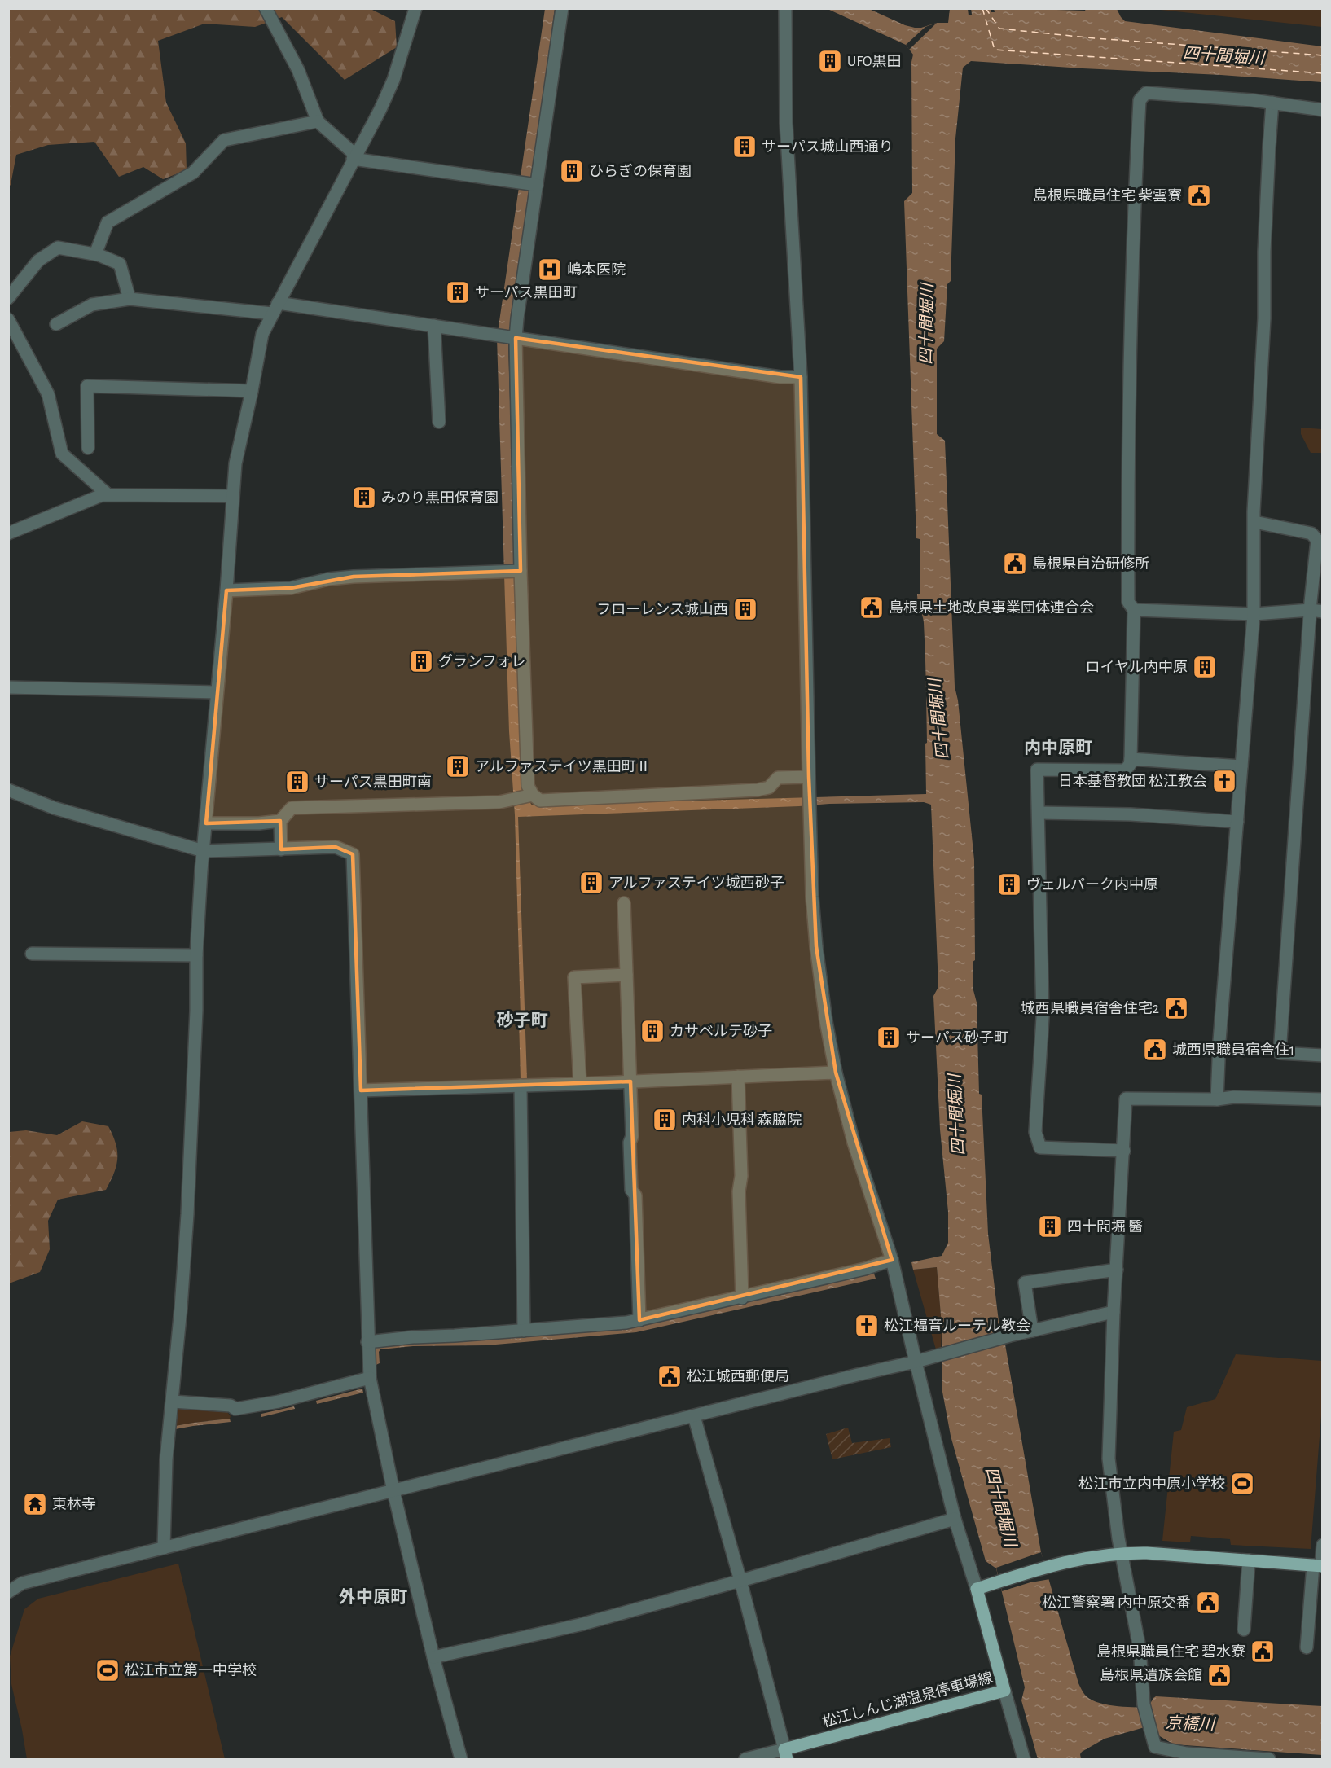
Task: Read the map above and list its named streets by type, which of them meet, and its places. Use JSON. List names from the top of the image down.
{
  "streets": {
    "main road": ["松江しんじ湖温泉停車場線"]
  },
  "districts": ["内中原町", "砂子町", "外中原町"],
  "water": ["四十間堀川", "京橋川"],
  "places": {
    "building": [
      "UFO黒田",
      "サーパス城山西通り",
      "ひらぎの保育園",
      "サーパス黒田町",
      "みのり黒田保育園",
      "フローレンス城山西",
      "グランフォレ",
      "ロイヤル内中原",
      "アルファステイツ黒田町Ⅱ",
      "サーパス黒田町南",
      "アルファステイツ城西砂子",
      "ヴェルパーク内中原",
      "カサベルテ砂子",
      "サーパス砂子町",
      "内科小児科 森脇院",
      "四十間堀 醫"
    ],
    "public building": [
      "島根県職員住宅 柴雲寮",
      "島根県自治研修所",
      "島根県土地改良事業団体連合会",
      "城西県職員宿舎住宅2",
      "城西県職員宿舎住1",
      "松江城西郵便局",
      "松江警察署 内中原交番",
      "島根県職員住宅 碧水寮",
      "島根県遺族会館"
    ],
    "hospital": ["嶋本医院"],
    "church": ["日本基督教団 松江教会", "松江福音ルーテル教会"],
    "sports": ["松江市立内中原小学校", "松江市立第一中学校"],
    "temple": ["東林寺"]
  }
}
